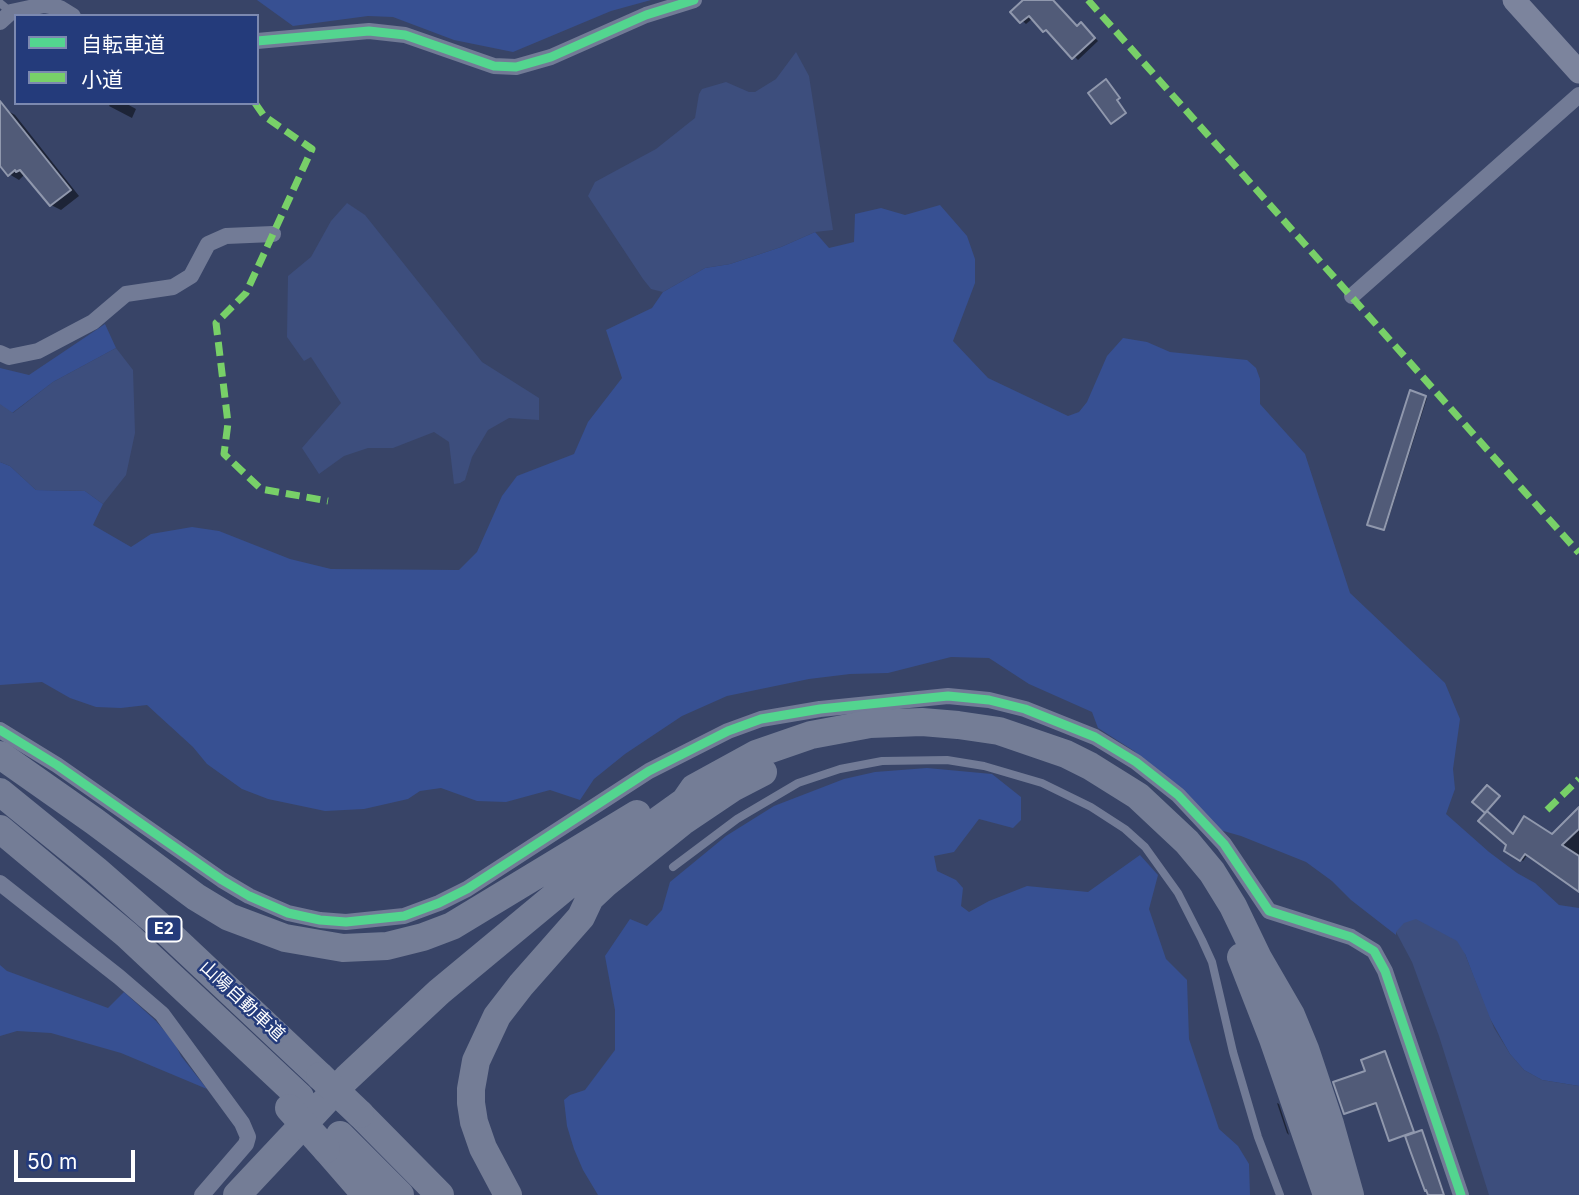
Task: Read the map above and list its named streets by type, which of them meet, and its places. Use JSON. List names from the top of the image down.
{
  "streets": {
    "highway": ["E2", "山陽自動車道"]
  },
  "legend": ["自転車道", "小道"],
  "scale_bar": "50 m"
}
